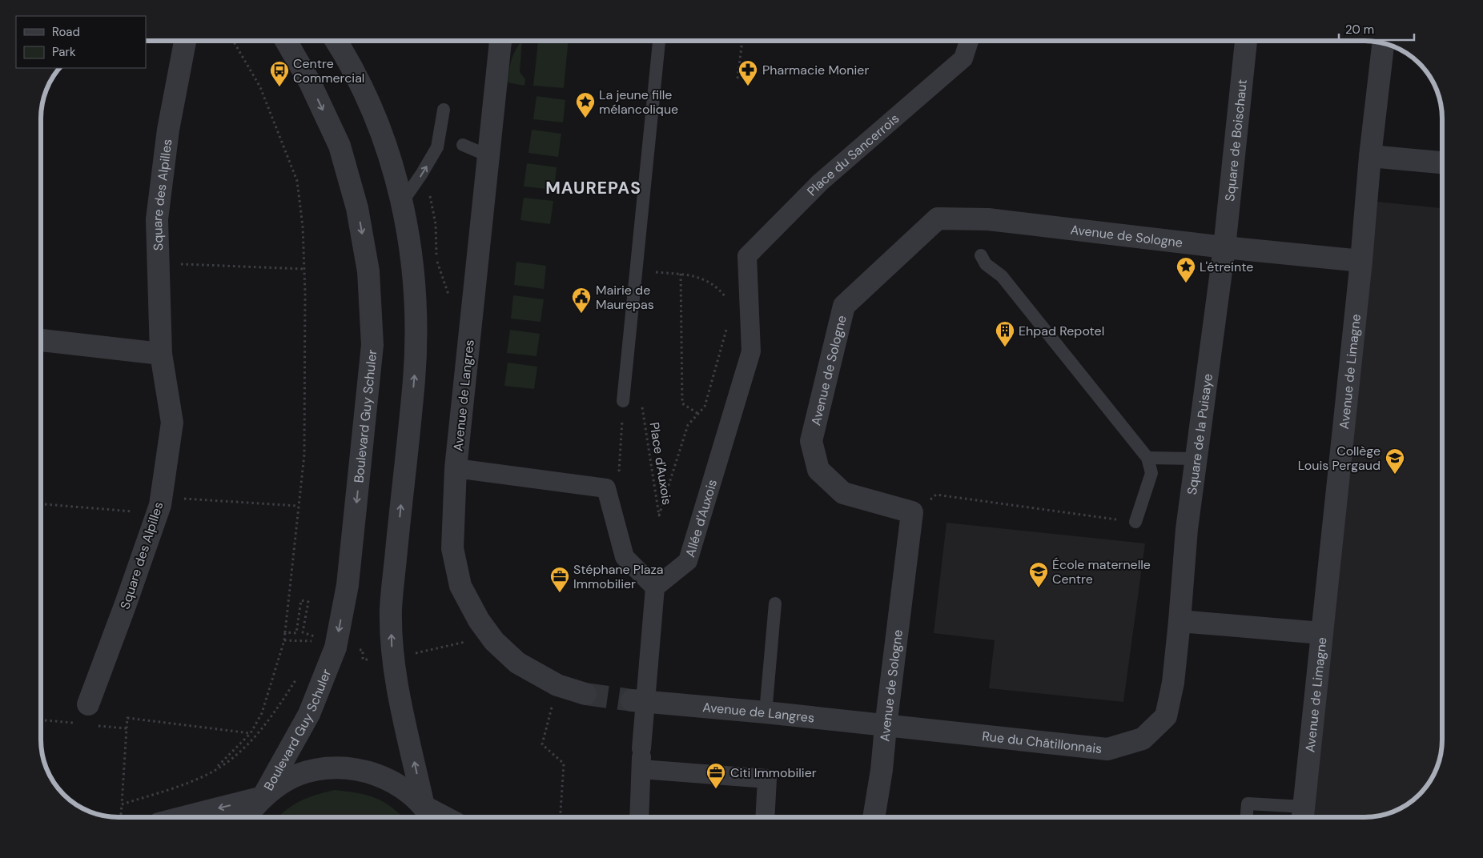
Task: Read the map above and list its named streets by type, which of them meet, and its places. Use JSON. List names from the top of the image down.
{
  "streets": {
    "street": [
      "Square de Boischaut",
      "Place du Sancerrois",
      "Square des Alpilles",
      "Avenue de Sologne",
      "Avenue de Limagne",
      "Avenue de Langres",
      "Boulevard Guy Schuler",
      "Square de la Puisaye",
      "Allée d'Auxois",
      "Rue du Châtillonnais"
    ],
    "path": ["Place d'Auxois"]
  },
  "crossings": [
    ["Square de Boischaut", "Avenue de Sologne"],
    ["Square de Boischaut", "Square de la Puisaye"],
    ["Place du Sancerrois", "Allée d'Auxois"],
    ["Avenue de Sologne", "Avenue de Limagne"],
    ["Avenue de Sologne", "Avenue de Langres"],
    ["Avenue de Sologne", "Square de la Puisaye"],
    ["Avenue de Sologne", "Rue du Châtillonnais"],
    ["Avenue de Langres", "Rue du Châtillonnais"],
    ["Square de la Puisaye", "Rue du Châtillonnais"]
  ],
  "districts": ["MAUREPAS"],
  "places": {
    "pharmacy": ["Pharmacie Monier"],
    "bus stop": ["Centre Commercial"],
    "place": ["La jeune fille mélancolique", "L'étreinte"],
    "public building": ["Mairie de Maurepas"],
    "building": ["Ehpad Repotel"],
    "school or university": ["Collège Louis Pergaud", "École maternelle Centre"],
    "office": ["Stéphane Plaza Immobilier", "Citi Immobilier"]
  },
  "legend": ["Road", "Park"],
  "scale_bar": "20 m"
}
